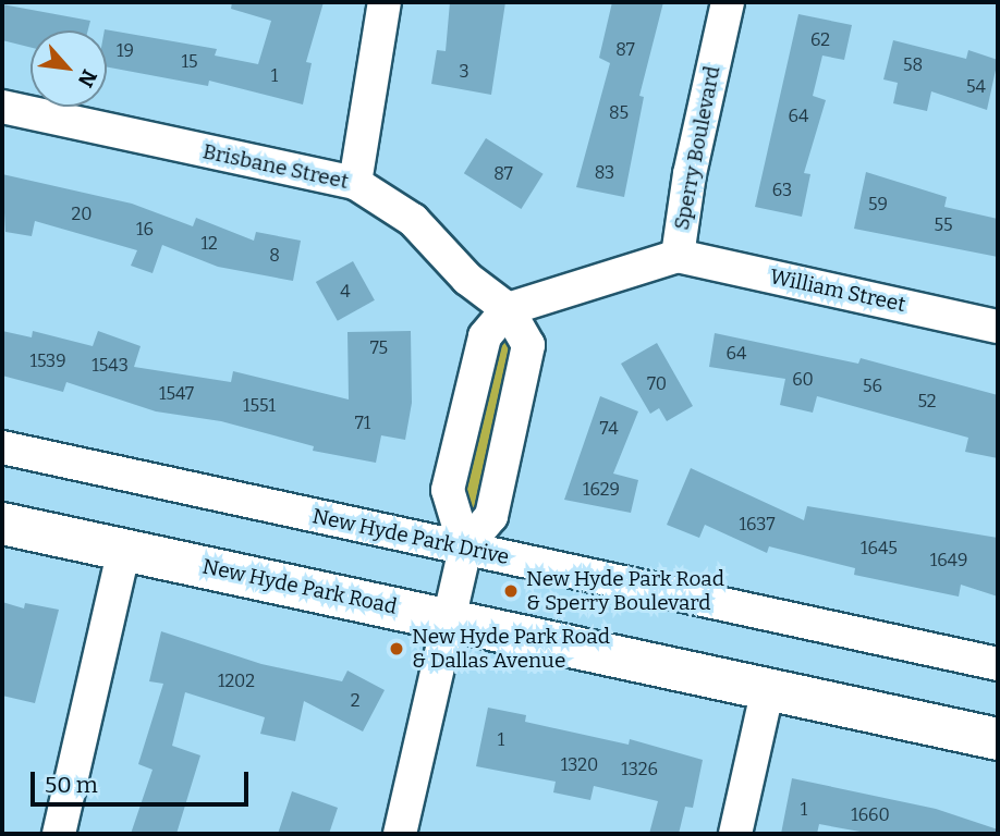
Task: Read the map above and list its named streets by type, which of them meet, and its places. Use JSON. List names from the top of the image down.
{
  "streets": {
    "main road": ["New Hyde Park Road"],
    "street": [
      "Sperry Boulevard",
      "Brisbane Street",
      "William Street",
      "New Hyde Park Drive"
    ]
  },
  "crossings": [
    ["Sperry Boulevard", "Brisbane Street"],
    ["Sperry Boulevard", "William Street"]
  ],
  "places": ["New Hyde Park Road & Sperry Boulevard", "New Hyde Park Road & Dallas Avenue"],
  "house_numbers": [
    "62",
    "87",
    "19",
    "15",
    "58",
    "3",
    "1",
    "54",
    "85",
    "64",
    "83",
    "87",
    "63",
    "59",
    "20",
    "55",
    "16",
    "12",
    "8",
    "4",
    "75",
    "64",
    "1539",
    "1543",
    "60",
    "70",
    "56",
    "1547",
    "52",
    "1551",
    "71",
    "74",
    "1629",
    "1637",
    "1645",
    "1649",
    "1202",
    "2",
    "1",
    "1320",
    "1326",
    "1",
    "1660"
  ],
  "scale_bar": "50 m",
  "north": "bottom right"
}
